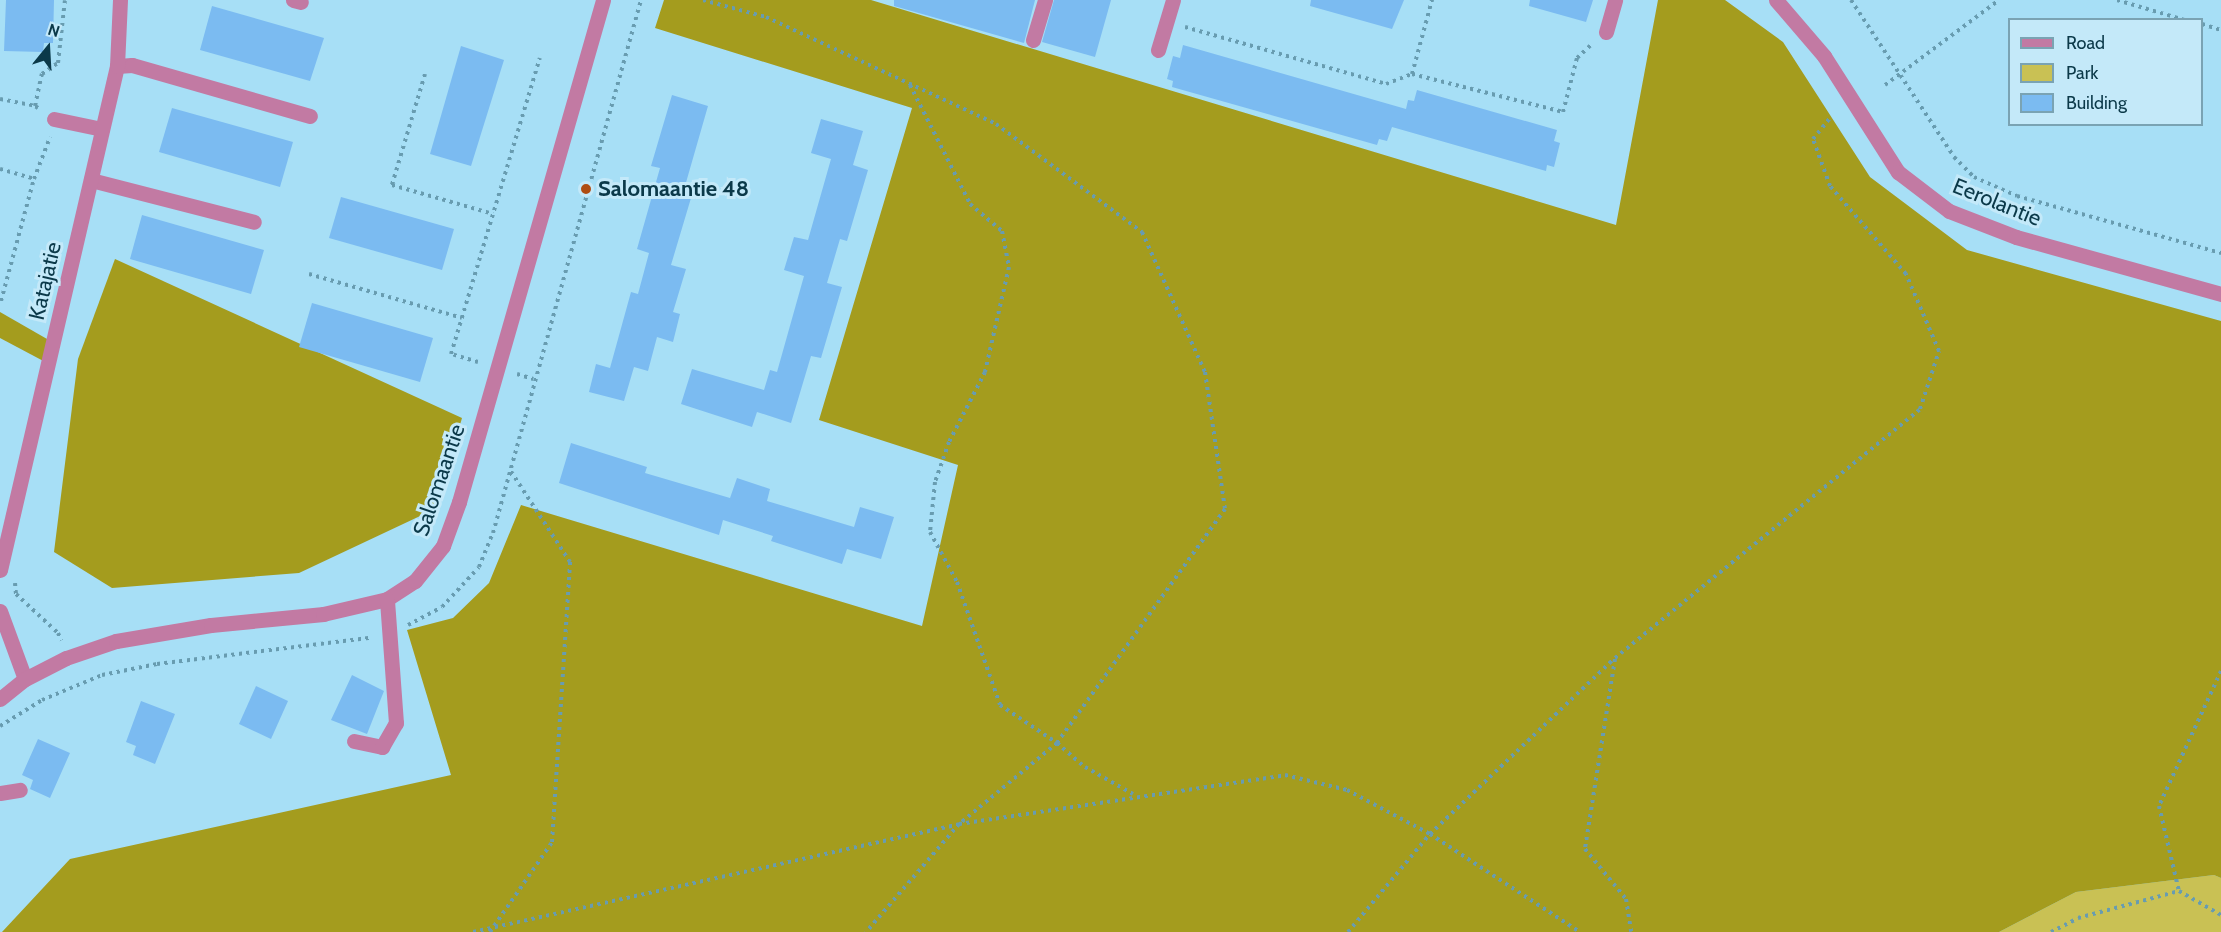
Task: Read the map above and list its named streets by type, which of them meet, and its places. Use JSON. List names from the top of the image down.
{
  "streets": {
    "street": ["Eerolantie", "Katajatie", "Salomaantie"]
  },
  "places": ["Salomaantie 48"],
  "legend": ["Road", "Park", "Building"],
  "north": "top"
}
